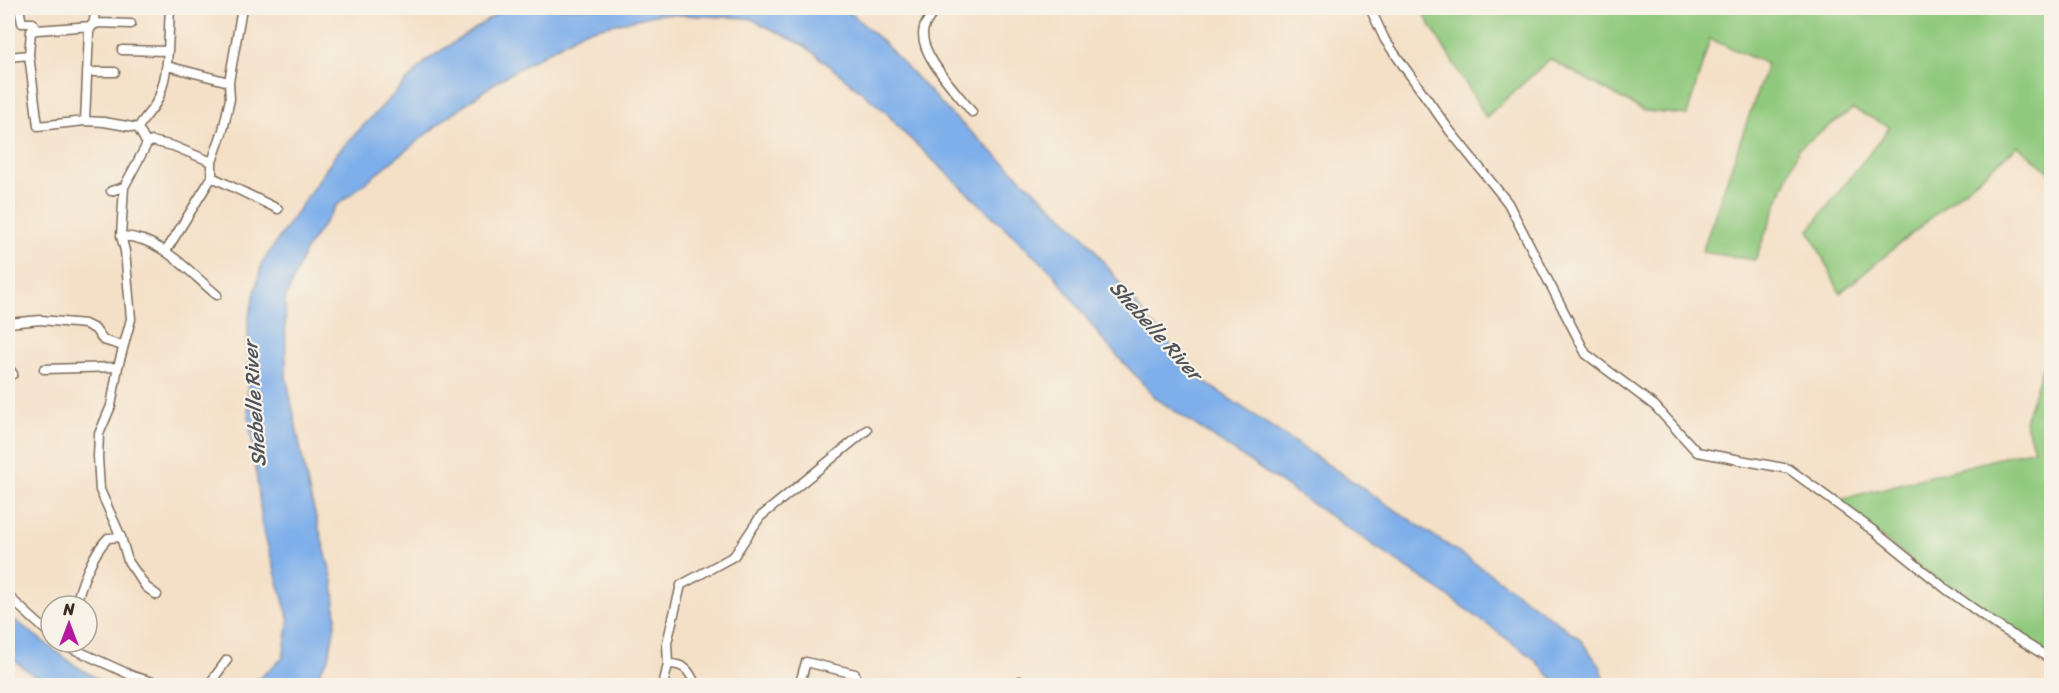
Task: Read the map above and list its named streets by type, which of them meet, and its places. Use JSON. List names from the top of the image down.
{
  "water": ["Shebelle River"],
  "north": "top"
}
